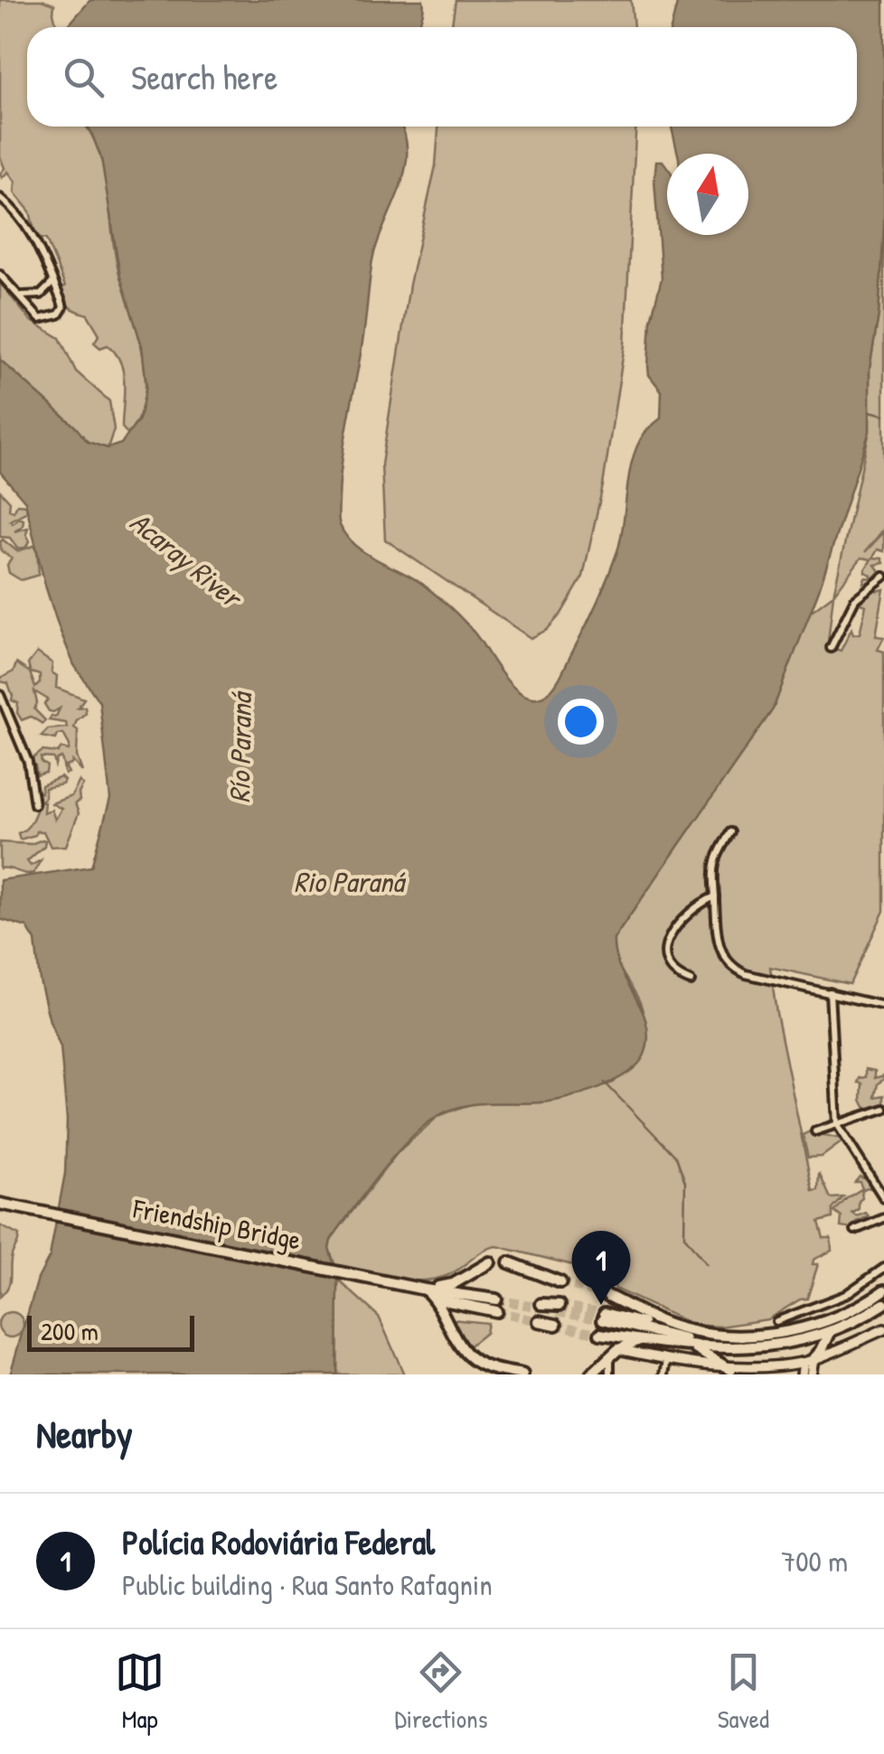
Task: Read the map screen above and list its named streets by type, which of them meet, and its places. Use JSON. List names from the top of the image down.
{
  "streets": {
    "highway": ["Friendship Bridge"]
  },
  "water": ["Acaray River", "Río Paraná", "Rio Paraná"],
  "scale_bar": "200 m",
  "north": "top",
  "page": {
    "search": "Search here",
    "pins": "1",
    "scale": "200 m",
    "heading": "Nearby",
    "list": [
      {
        "mark": "1",
        "name": "Polícia Rodoviária Federal",
        "note": "Public building · Rua Santo Rafagnin",
        "value": "700 m"
      }
    ],
    "nav": ["Map", "Directions", "Saved"]
  }
}
